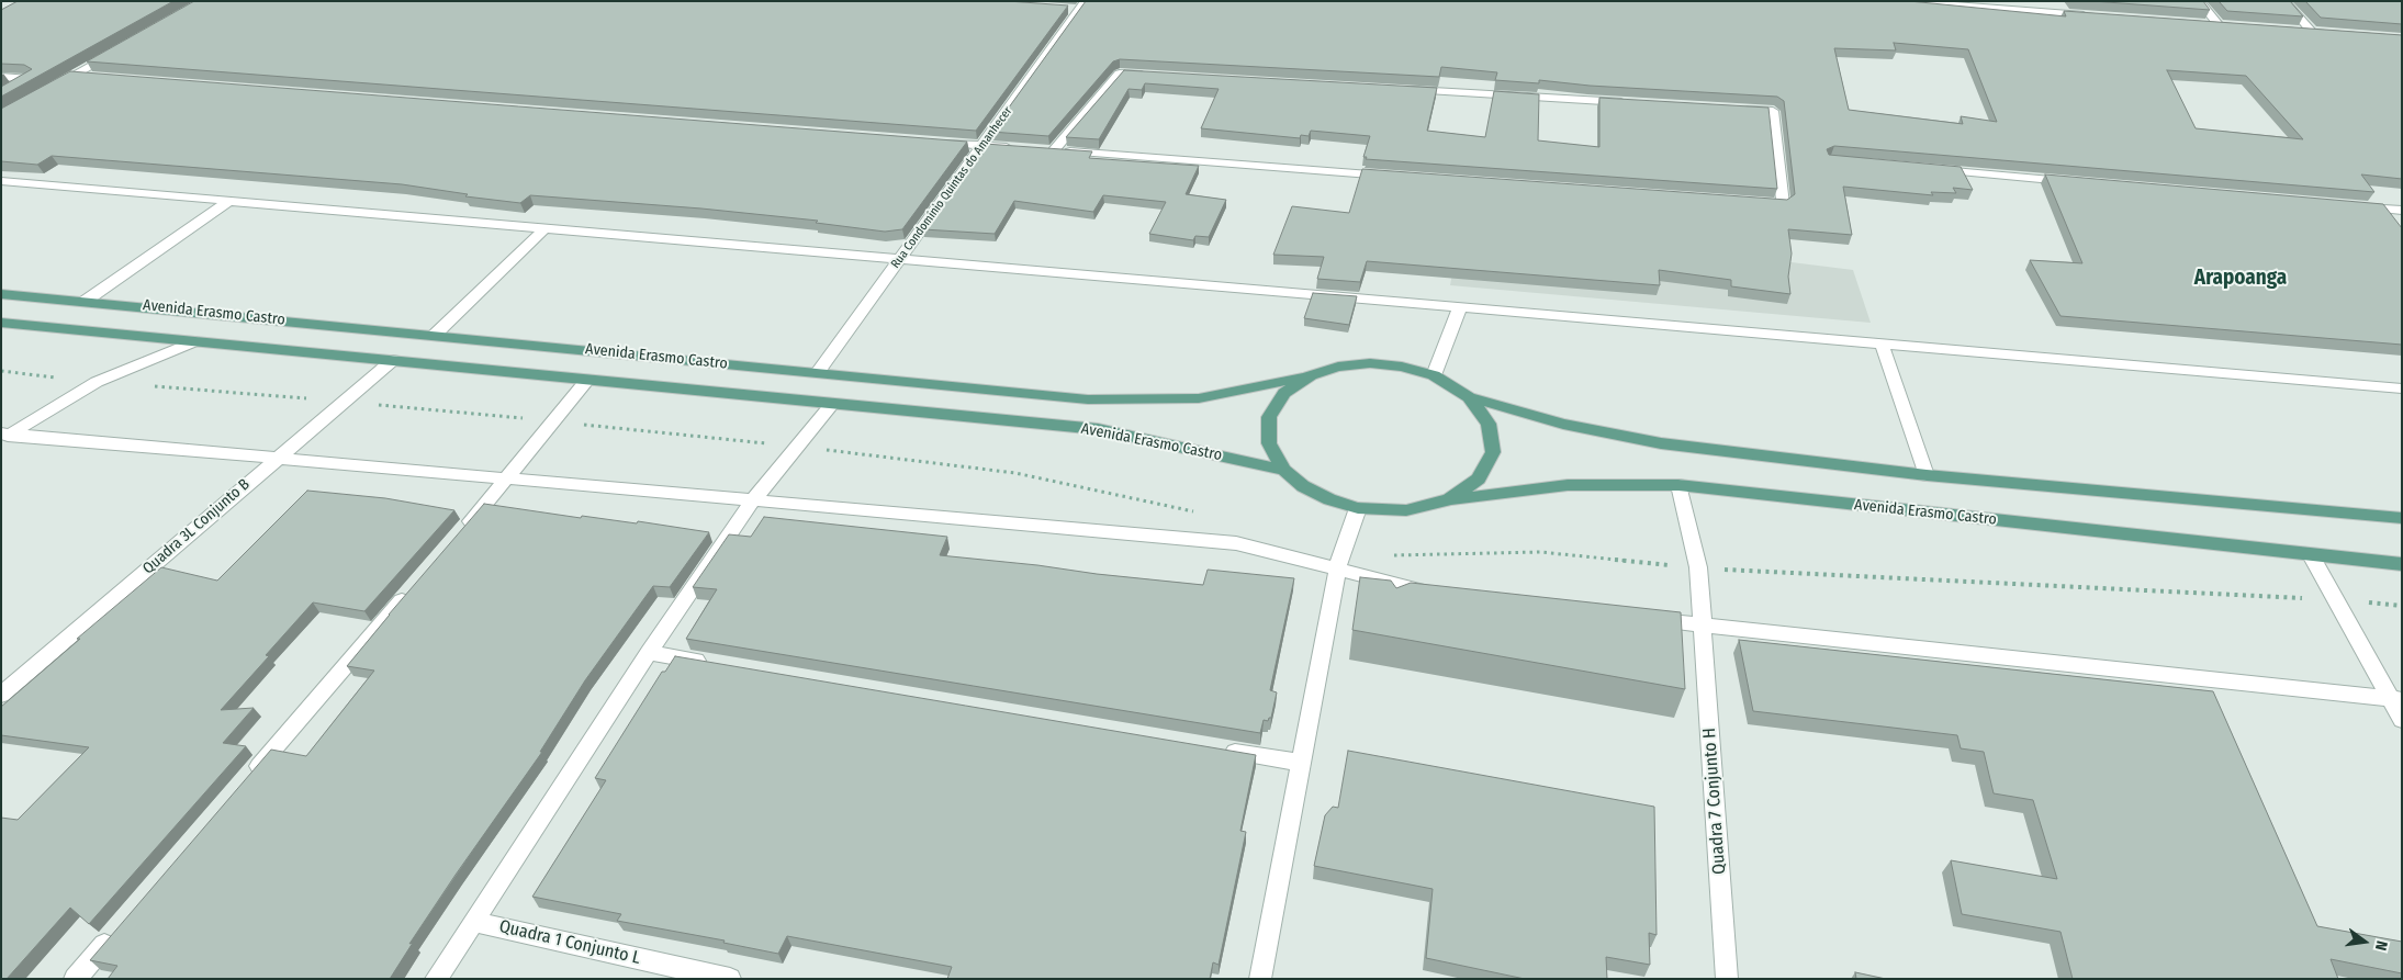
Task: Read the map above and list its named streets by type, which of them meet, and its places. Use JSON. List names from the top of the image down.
{
  "streets": {
    "main road": ["Avenida Erasmo Castro"],
    "street": [
      "Rua Condomínio Quintas do Amanhecer",
      "Quadra 3L Conjunto B",
      "Quadra 7 Conjunto H",
      "Quadra 1 Conjunto L"
    ]
  },
  "crossings": [
    ["Rua Condomínio Quintas do Amanhecer", "Avenida Erasmo Castro"],
    ["Avenida Erasmo Castro", "Quadra 3L Conjunto B"],
    ["Avenida Erasmo Castro", "Quadra 7 Conjunto H"]
  ],
  "districts": ["Arapoanga"],
  "north": "right"
}
